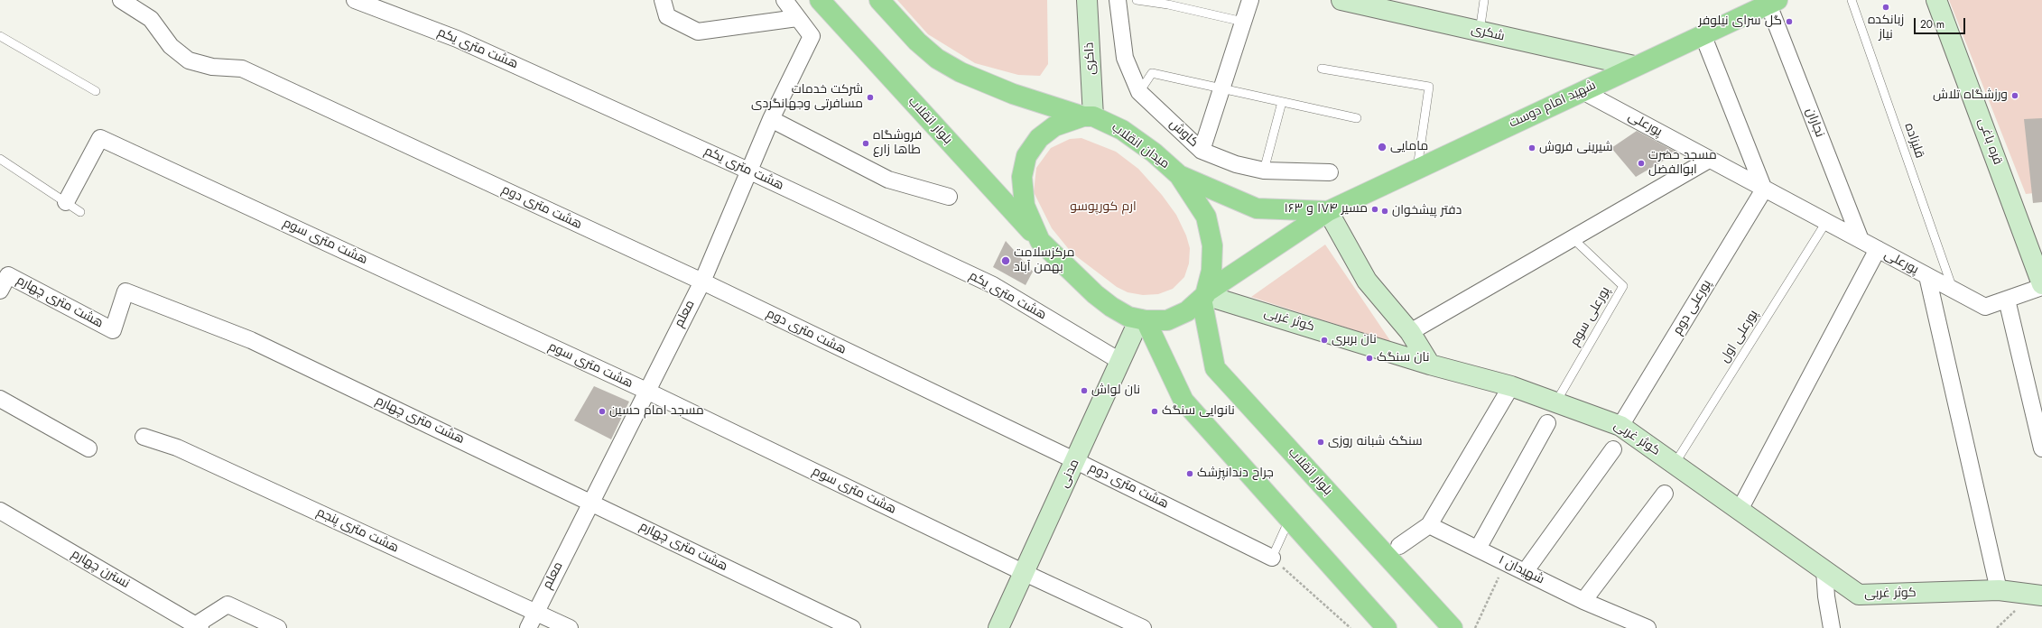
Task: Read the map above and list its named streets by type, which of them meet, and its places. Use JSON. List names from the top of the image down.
{
  "streets": {
    "main road": ["شهید امام دوست", "بلوار انقلاب", "میدان انقلاب"],
    "street": [
      "شکری",
      "هشت متری یکم",
      "ذاکری",
      "نجاران",
      "پورعلی",
      "کاوش",
      "قره باغی",
      "هشت متری دوم",
      "هشت متری سوم",
      "هشت متری چهارم",
      "پورعلی دوم",
      "معلم",
      "کوثر غربی",
      "مدنی",
      "هشت متری پنجم",
      "نسترن چهارم",
      "شهیدان ۱"
    ],
    "lane": ["قلیزاده", "پورعلی سوم", "پورعلی اول"]
  },
  "crossings": [
    ["شکری", "شهید امام دوست"],
    ["هشت متری یکم", "معلم"],
    ["هشت متری یکم", "مدنی"],
    ["ذاکری", "میدان انقلاب"],
    ["شهید امام دوست", "بلوار انقلاب"],
    ["شهید امام دوست", "نجاران"],
    ["شهید امام دوست", "پورعلی"],
    ["شهید امام دوست", "میدان انقلاب"],
    ["شهید امام دوست", "کوثر غربی"],
    ["بلوار انقلاب", "میدان انقلاب"],
    ["بلوار انقلاب", "کوثر غربی"],
    ["نجاران", "پورعلی"],
    ["پورعلی", "قلیزاده"],
    ["پورعلی", "قره باغی"],
    ["پورعلی", "پورعلی دوم"],
    ["پورعلی", "پورعلی اول"],
    ["میدان انقلاب", "کوثر غربی"],
    ["هشت متری دوم", "معلم"],
    ["هشت متری دوم", "مدنی"],
    ["هشت متری سوم", "معلم"],
    ["هشت متری سوم", "مدنی"],
    ["هشت متری چهارم", "معلم"],
    ["پورعلی دوم", "کوثر غربی"],
    ["معلم", "هشت متری پنجم"],
    ["پورعلی سوم", "کوثر غربی"],
    ["کوثر غربی", "پورعلی اول"]
  ],
  "parks": ["ارم کورپوسو"],
  "places": [
    "زبانکده نیاز",
    "گل سرای نیلوفر",
    "ورزشگاه تلاش",
    "شرکت خدمات مسافرتی وجهانگردی",
    "فروشگاه طاها زارع",
    "مامایی",
    "شیرینی فروش",
    "مسجد حضرت ابوالفضل",
    "مسیر ۱۷۴ و ۱۶۳",
    "دفتر پیشخوان",
    "مرکزسلامت بهمن آباد",
    "نان بربری",
    "نان سنگک",
    "نان لواش",
    "مسجد امام حسین",
    "نانوایی سنگک",
    "سنگک شبانه روزی",
    "جراح دندانپزشک"
  ],
  "scale_bar": "20 m"
}
